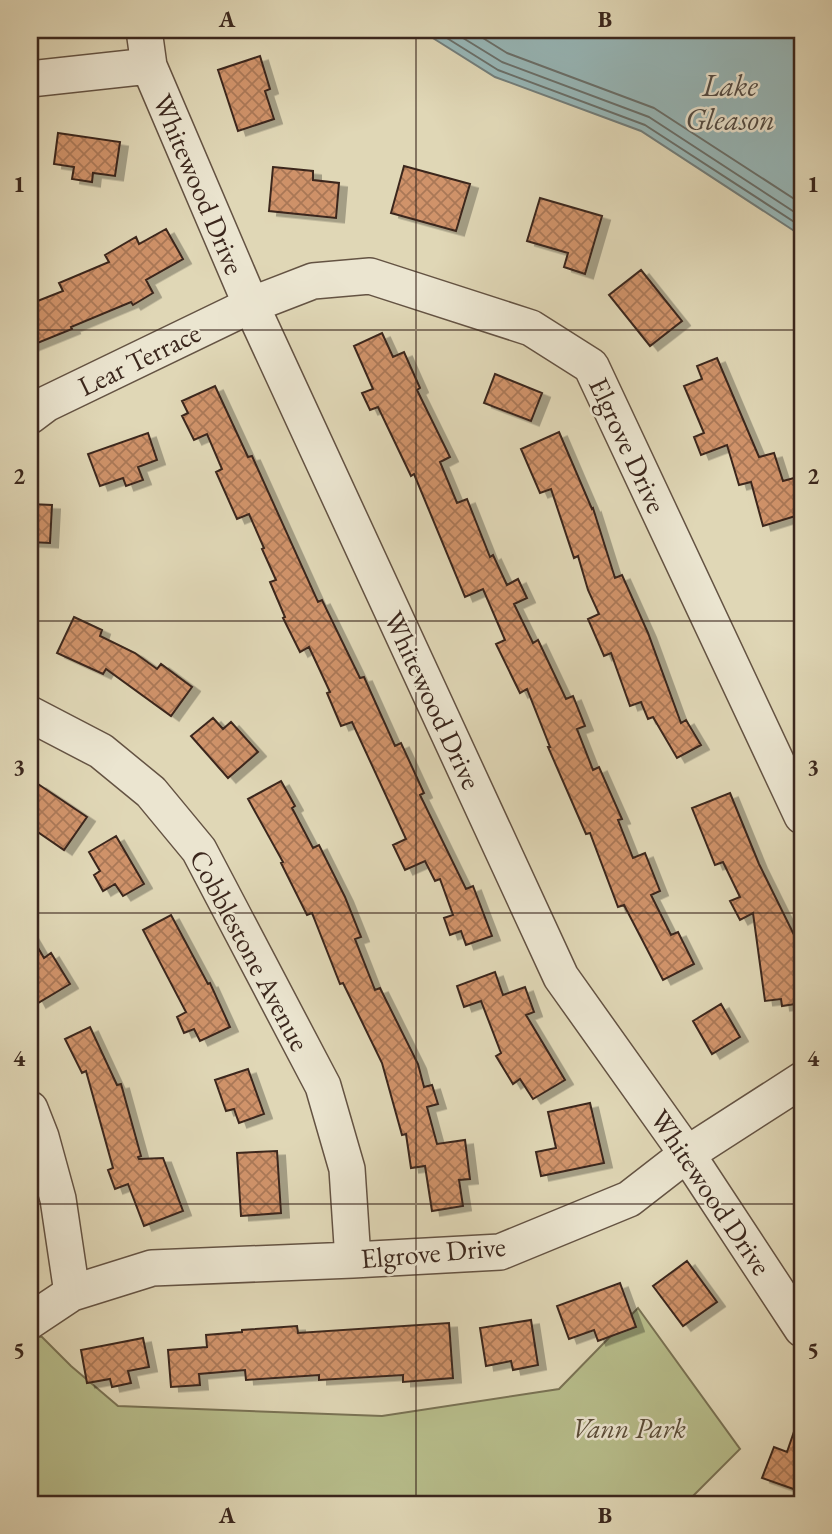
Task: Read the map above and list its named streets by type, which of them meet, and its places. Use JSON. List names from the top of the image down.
{
  "streets": {
    "street": [
      "Whitewood Drive",
      "Lear Terrace",
      "Elgrove Drive",
      "Cobblestone Avenue"
    ]
  },
  "crossings": [
    ["Whitewood Drive", "Lear Terrace"],
    ["Whitewood Drive", "Elgrove Drive"],
    ["Lear Terrace", "Elgrove Drive"],
    ["Elgrove Drive", "Cobblestone Avenue"]
  ],
  "water": ["Lake Gleason"],
  "parks": ["Vann Park"],
  "grid": {
    "columns": ["A", "B"],
    "rows": [
      "1",
      "2",
      "3",
      "4",
      "5"
    ]
  }
}
